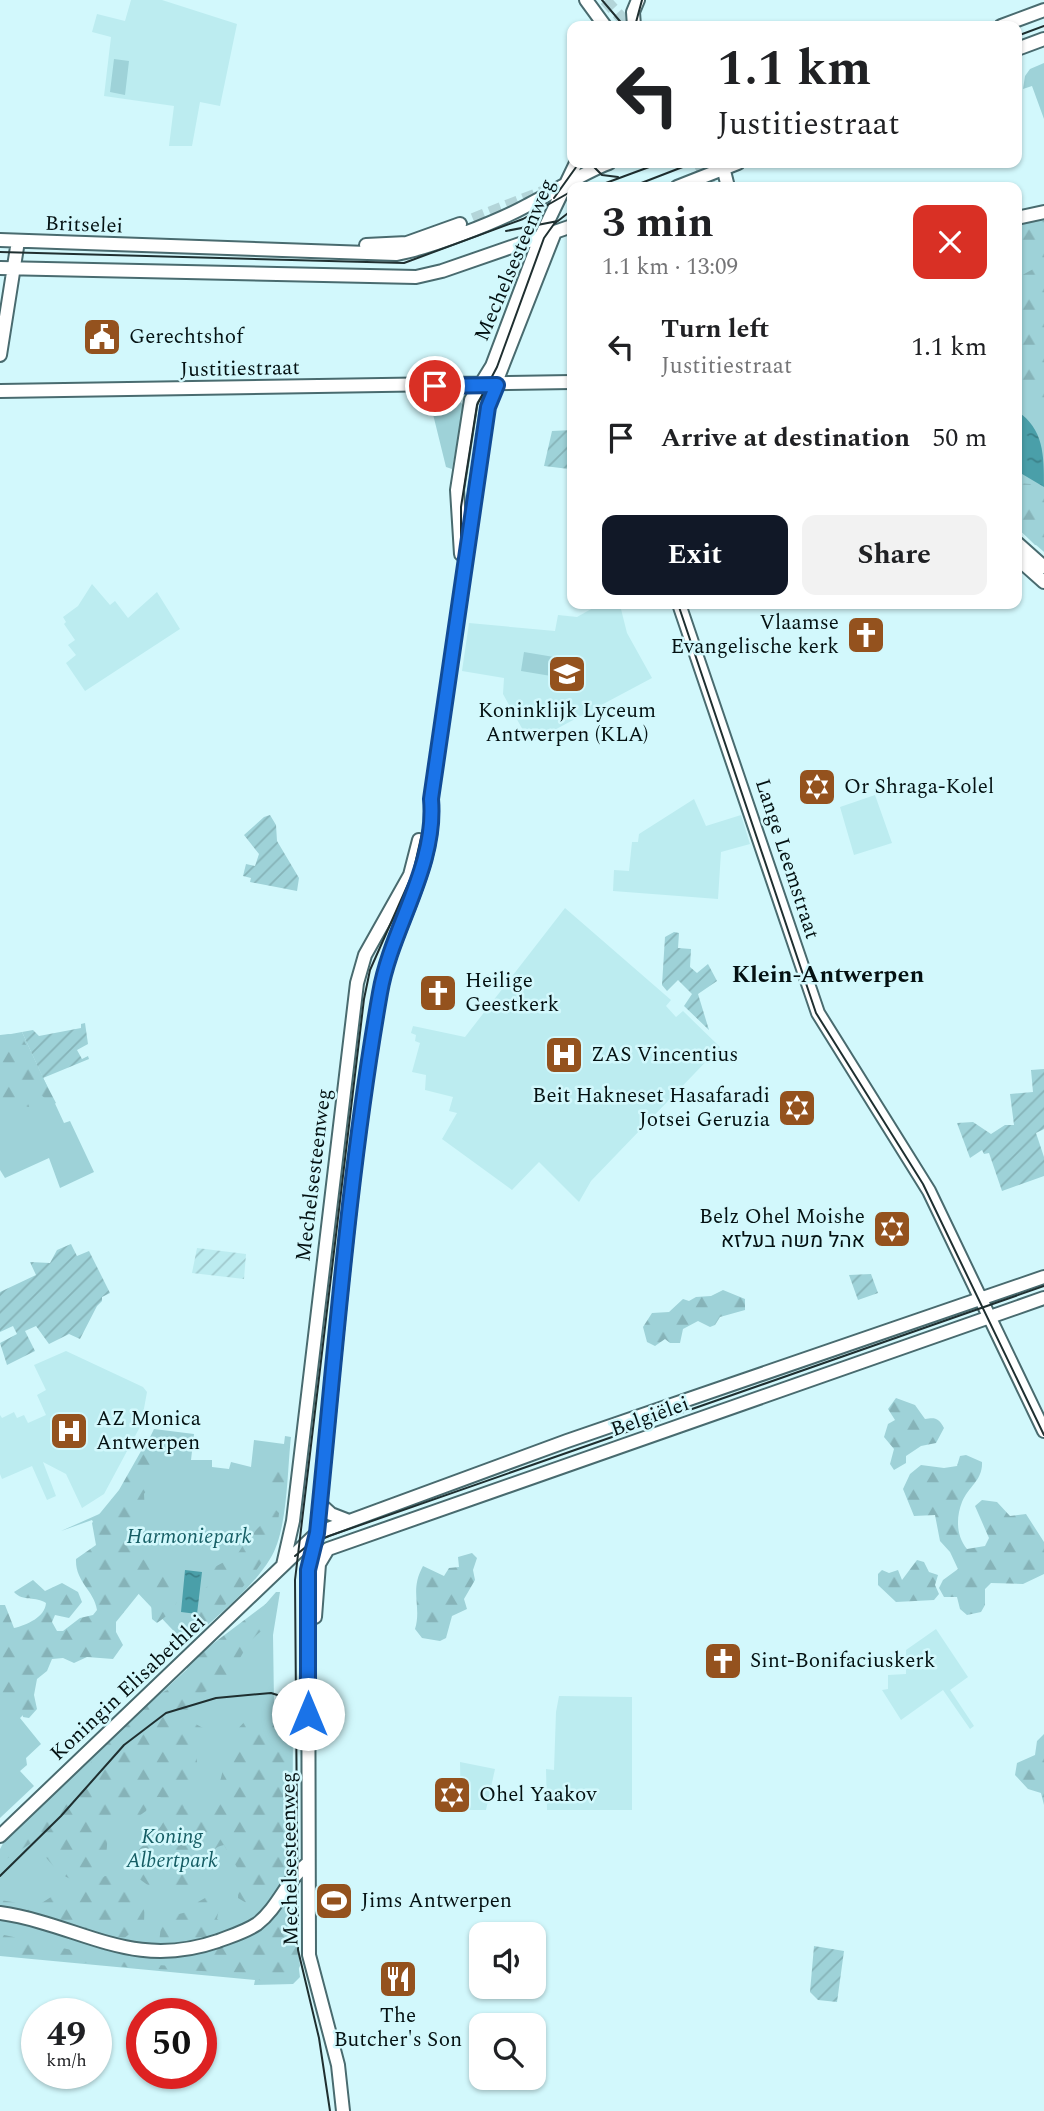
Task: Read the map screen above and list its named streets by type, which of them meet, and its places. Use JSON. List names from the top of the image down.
{
  "streets": {
    "main road": [
      "Britselei",
      "Mechelsesteenweg",
      "Justitiestraat",
      "Lange Leemstraat",
      "Belgiëlei",
      "Koningin Elisabethlei"
    ]
  },
  "crossings": [
    ["Britselei", "Mechelsesteenweg"],
    ["Mechelsesteenweg", "Justitiestraat"],
    ["Mechelsesteenweg", "Belgiëlei"],
    ["Mechelsesteenweg", "Koningin Elisabethlei"],
    ["Lange Leemstraat", "Belgiëlei"],
    ["Belgiëlei", "Koningin Elisabethlei"]
  ],
  "districts": ["Klein-Antwerpen"],
  "parks": ["Harmoniepark", "Koning Albertpark"],
  "places": {
    "public building": ["Gerechtshof"],
    "church": ["Vlaamse Evangelische kerk", "Heilige Geestkerk", "Sint-Bonifaciuskerk"],
    "school or university": ["Koninklijk Lyceum Antwerpen (KLA)"],
    "synagogue": [
      "Or Shraga-Kolel",
      "Beit Hakneset Hasafaradi Jotsei Geruzia",
      "Belz Ohel Moishe אהל משה בעלזא",
      "Ohel Yaakov"
    ],
    "hospital": ["ZAS Vincentius", "AZ Monica Antwerpen"],
    "sports": ["Jims Antwerpen"],
    "restaurant": ["The Butcher's Son"]
  },
  "page": {
    "turn": ["1.1 km", "Justitiestraat"],
    "heading": ["3 min", "1.1 km · 13:09"],
    "list": [
      {
        "name": "Turn left",
        "note": "Justitiestraat",
        "value": "1.1 km"
      },
      {
        "name": "Arrive at destination",
        "value": "50 m"
      }
    ],
    "buttons": ["Exit", "Share"],
    "speed": "49 km/h",
    "limit": "50"
  }
}
